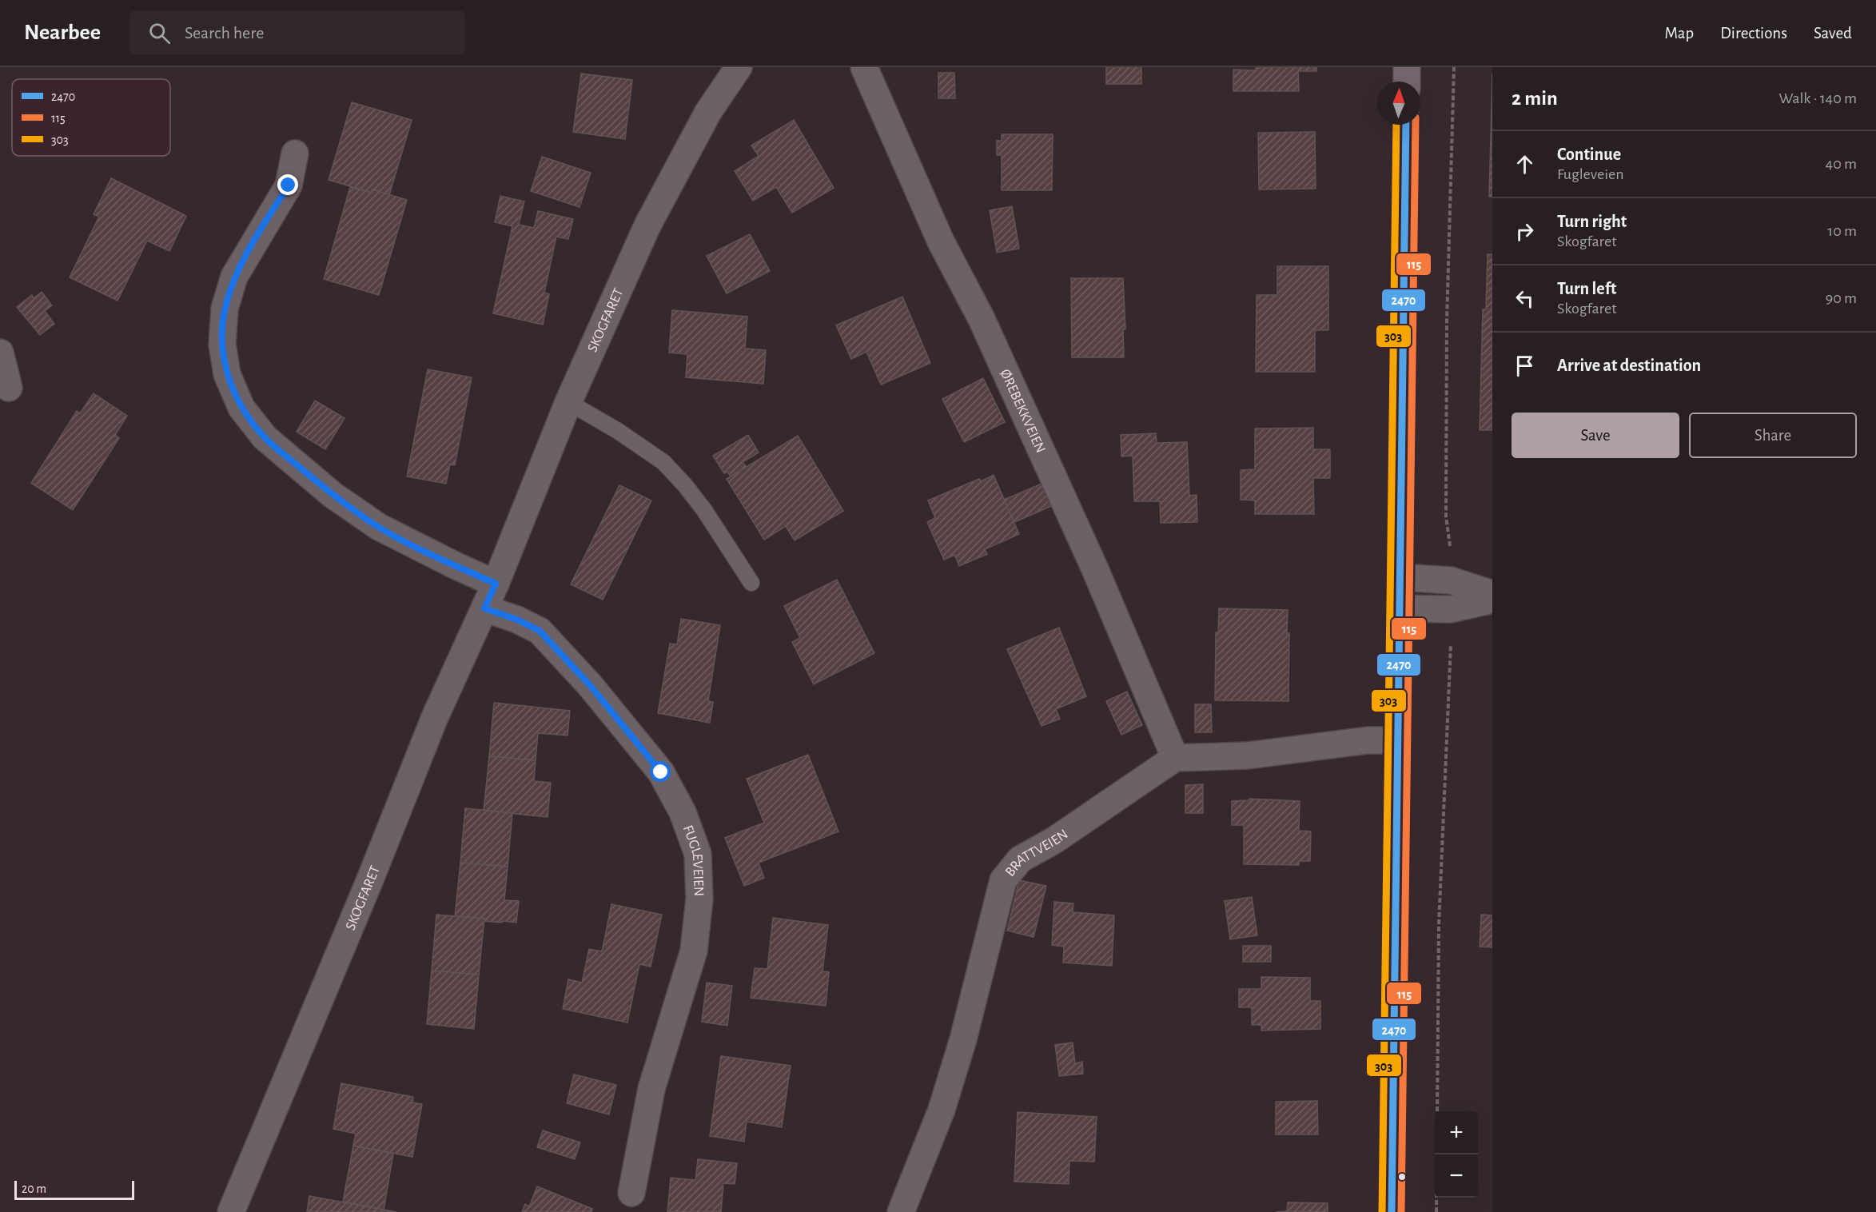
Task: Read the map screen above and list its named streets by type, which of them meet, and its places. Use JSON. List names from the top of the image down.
{
  "streets": {
    "street": [
      "SKOGFARET",
      "ØREBEKKVEIEN",
      "BRATTVEIEN",
      "FUGLEVEIEN"
    ]
  },
  "crossings": [
    ["SKOGFARET", "FUGLEVEIEN"],
    ["ØREBEKKVEIEN", "BRATTVEIEN"]
  ],
  "lines": ["transit line 2470", "transit line 115", "transit line 303"],
  "legend": ["2470", "115", "303"],
  "scale_bar": "20 m",
  "north": "top",
  "page": {
    "header": "Nearbee",
    "search": "Search here",
    "nav": ["Map", "Directions", "Saved"],
    "heading": ["2 min", "Walk · 140 m"],
    "list": [
      ["Continue", "Fugleveien", "40 m"],
      ["Turn right", "Skogfaret", "10 m"],
      ["Turn left", "Skogfaret", "90 m"],
      "Arrive at destination"
    ],
    "buttons": ["Save", "Share"],
    "map_buttons": ["+", "−"],
    "scale": "20 m"
  }
}
